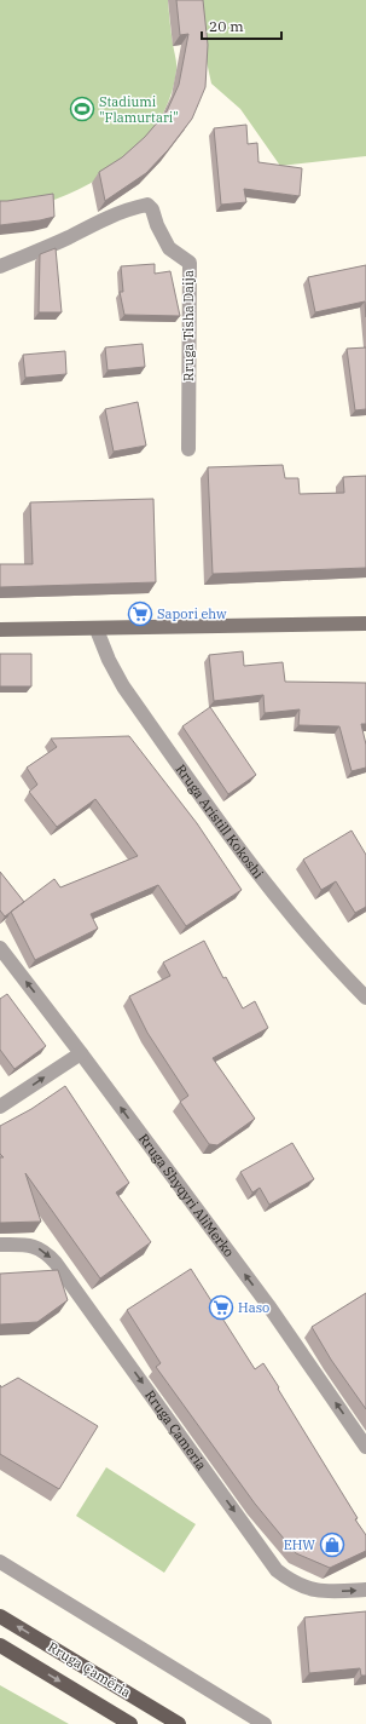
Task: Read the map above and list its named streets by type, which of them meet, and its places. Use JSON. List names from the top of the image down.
{
  "streets": {
    "main road": ["Rruga Çamëria"],
    "street": [
      "Rruga Tisha Daija",
      "Rruga Aristill Kokoshi",
      "Rruga Shyqyri AliMerko",
      "Rruga Çameria"
    ]
  },
  "one_way": ["Rruga Shyqyri AliMerko", "Rruga Çameria"],
  "places": {
    "sports": ["Stadiumi \"Flamurtari\""],
    "supermarket": ["Sapori ehw", "Haso"],
    "shop": ["EHW"]
  },
  "scale_bar": "20 m"
}
